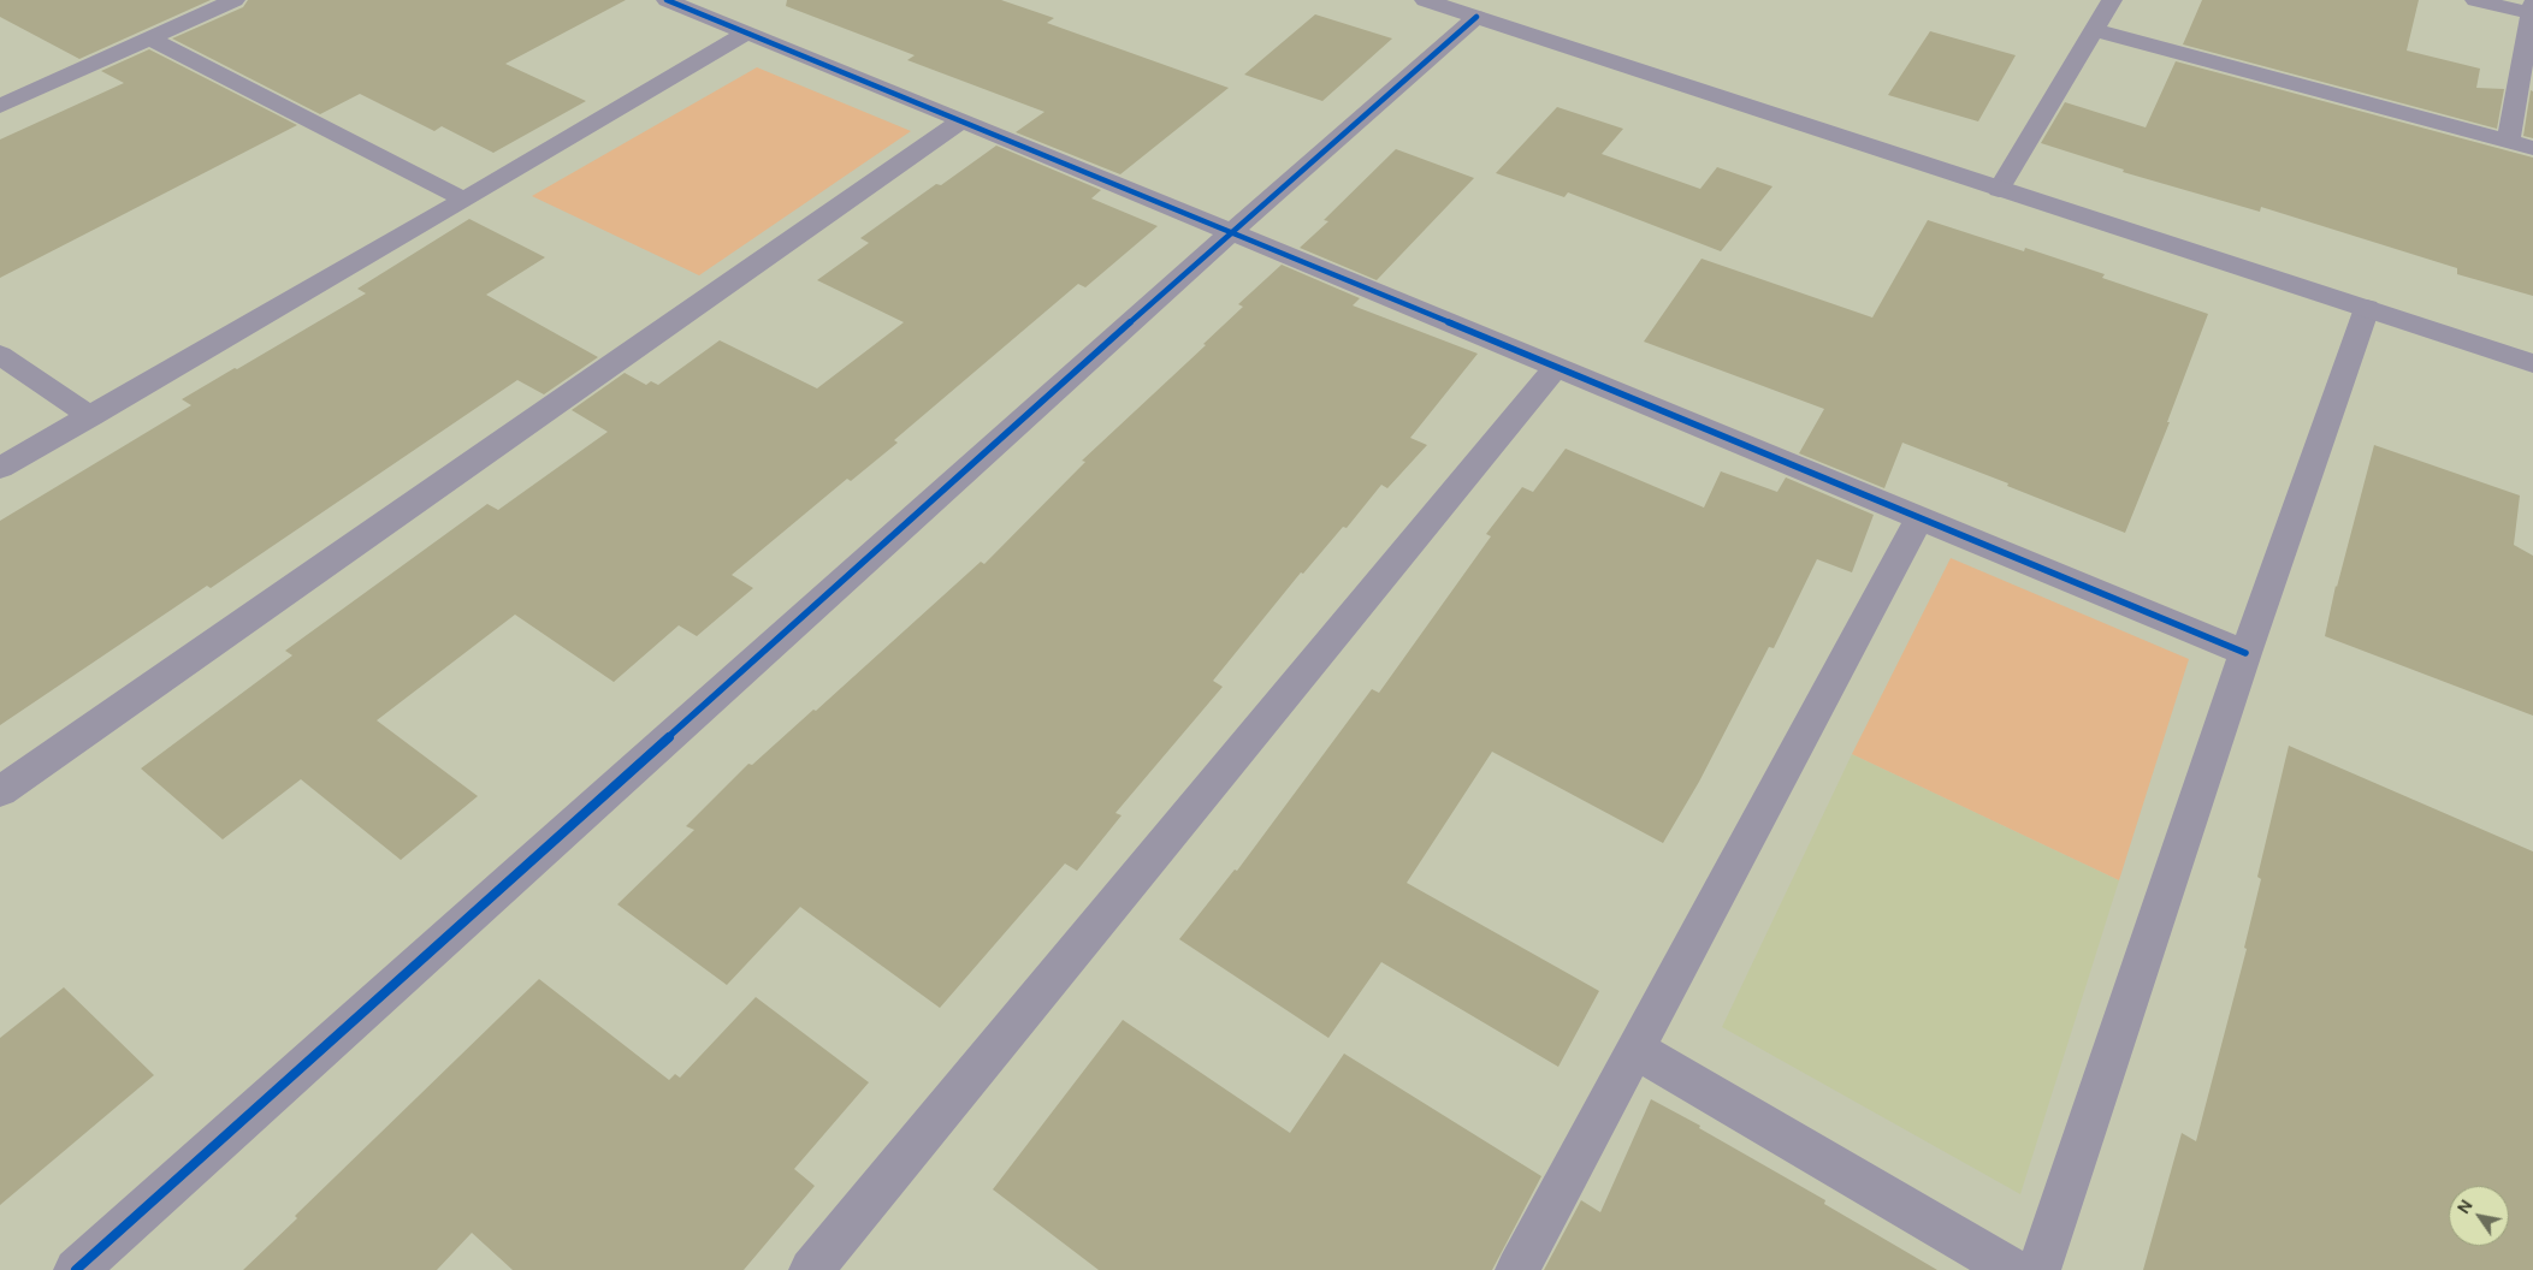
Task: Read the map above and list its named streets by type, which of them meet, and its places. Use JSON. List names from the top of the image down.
{
  "north": "top left"
}
